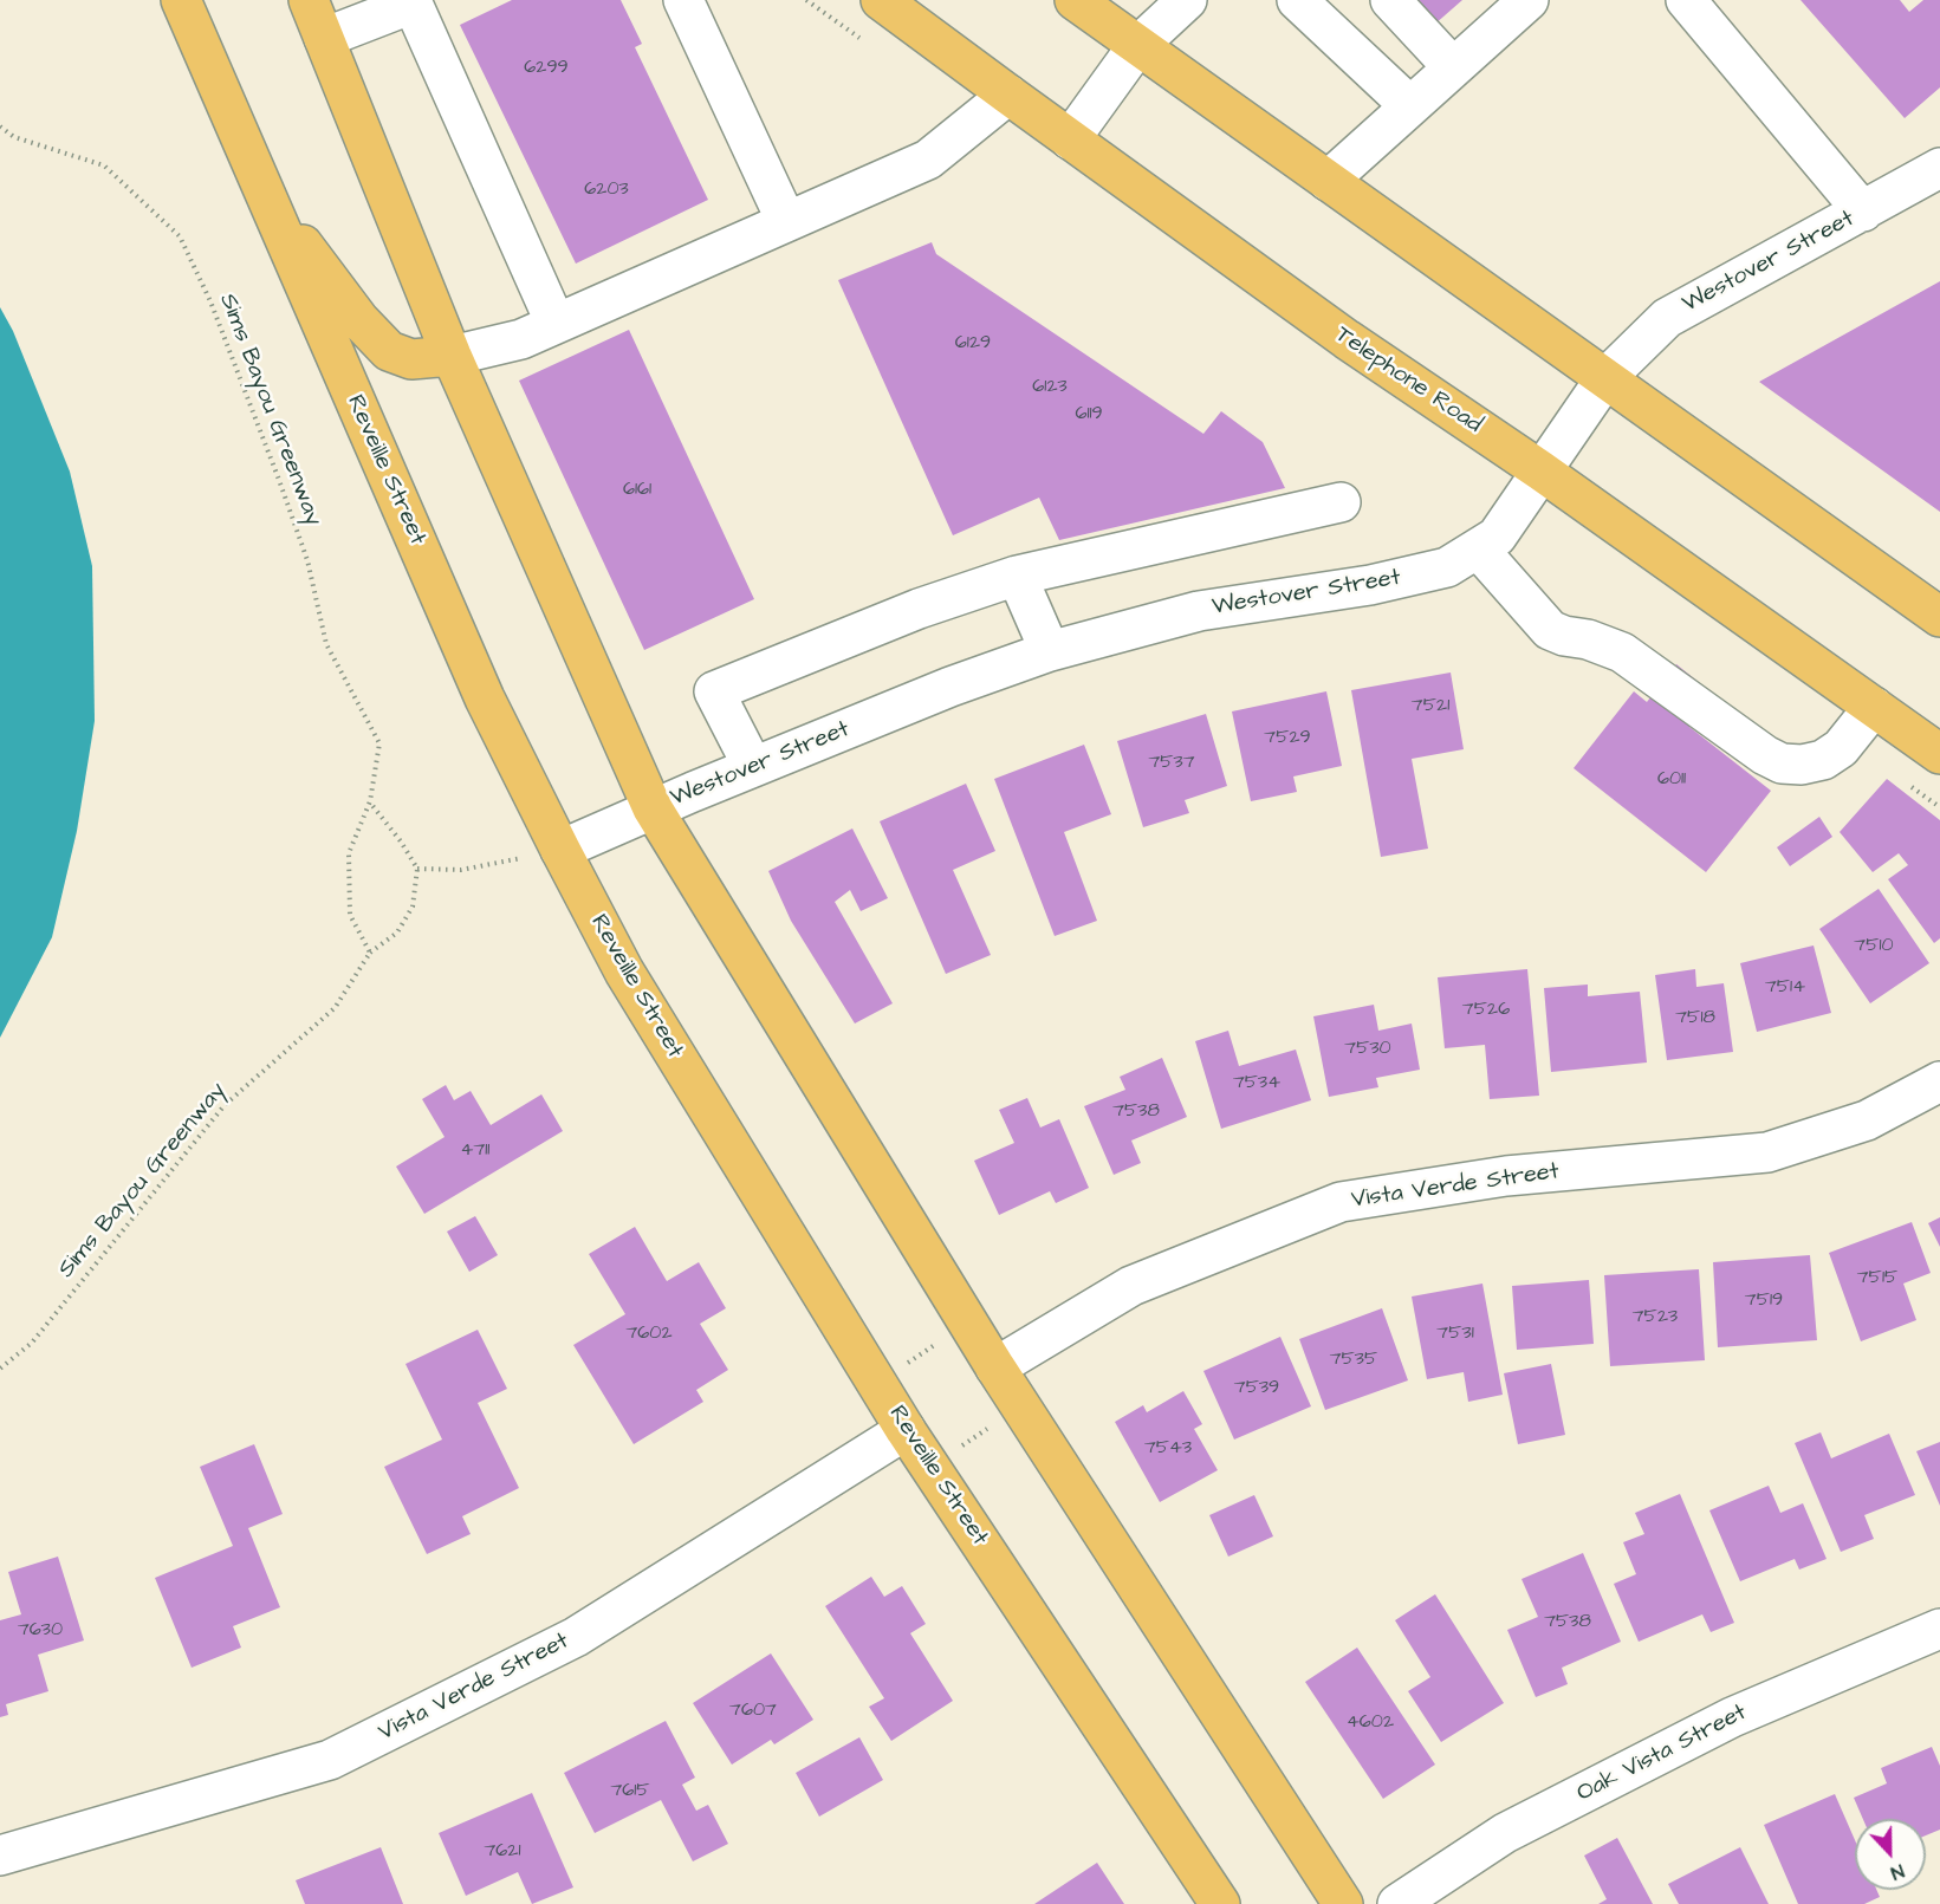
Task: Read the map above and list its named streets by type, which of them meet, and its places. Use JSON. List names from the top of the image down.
{
  "streets": {
    "main road": ["Telephone Road", "Reveille Street"],
    "street": ["Westover Street", "Vista Verde Street", "Oak Vista Street"],
    "path": ["Sims Bayou Greenway"]
  },
  "crossings": [
    ["Westover Street", "Telephone Road"],
    ["Westover Street", "Reveille Street"],
    ["Reveille Street", "Vista Verde Street"]
  ],
  "house_numbers": [
    "6299",
    "6203",
    "6129",
    "6123",
    "6119",
    "6161",
    "7521",
    "7529",
    "7537",
    "6011",
    "7510",
    "7514",
    "7526",
    "7518",
    "7530",
    "7534",
    "7538",
    "4711",
    "7515",
    "7519",
    "7523",
    "7602",
    "7531",
    "7535",
    "7539",
    "7543",
    "7538",
    "7630",
    "7607",
    "4602",
    "7615",
    "7621"
  ],
  "north": "bottom"
}
